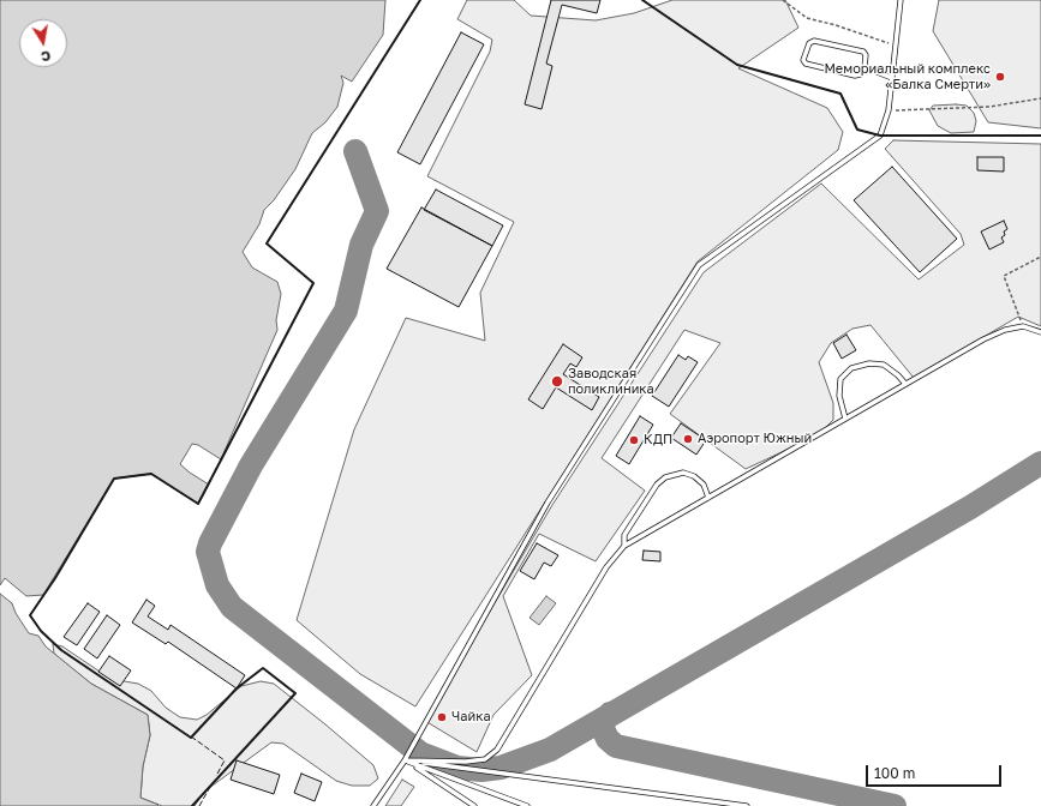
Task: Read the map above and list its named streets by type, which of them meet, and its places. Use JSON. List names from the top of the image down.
{
  "places": [
    "Мемориальный комплекс «Балка Смерти»",
    "Заводская поликлиника",
    "Аэропорт Южный",
    "КДП",
    "Чайка"
  ],
  "scale_bar": "100 m",
  "north": "bottom"
}
